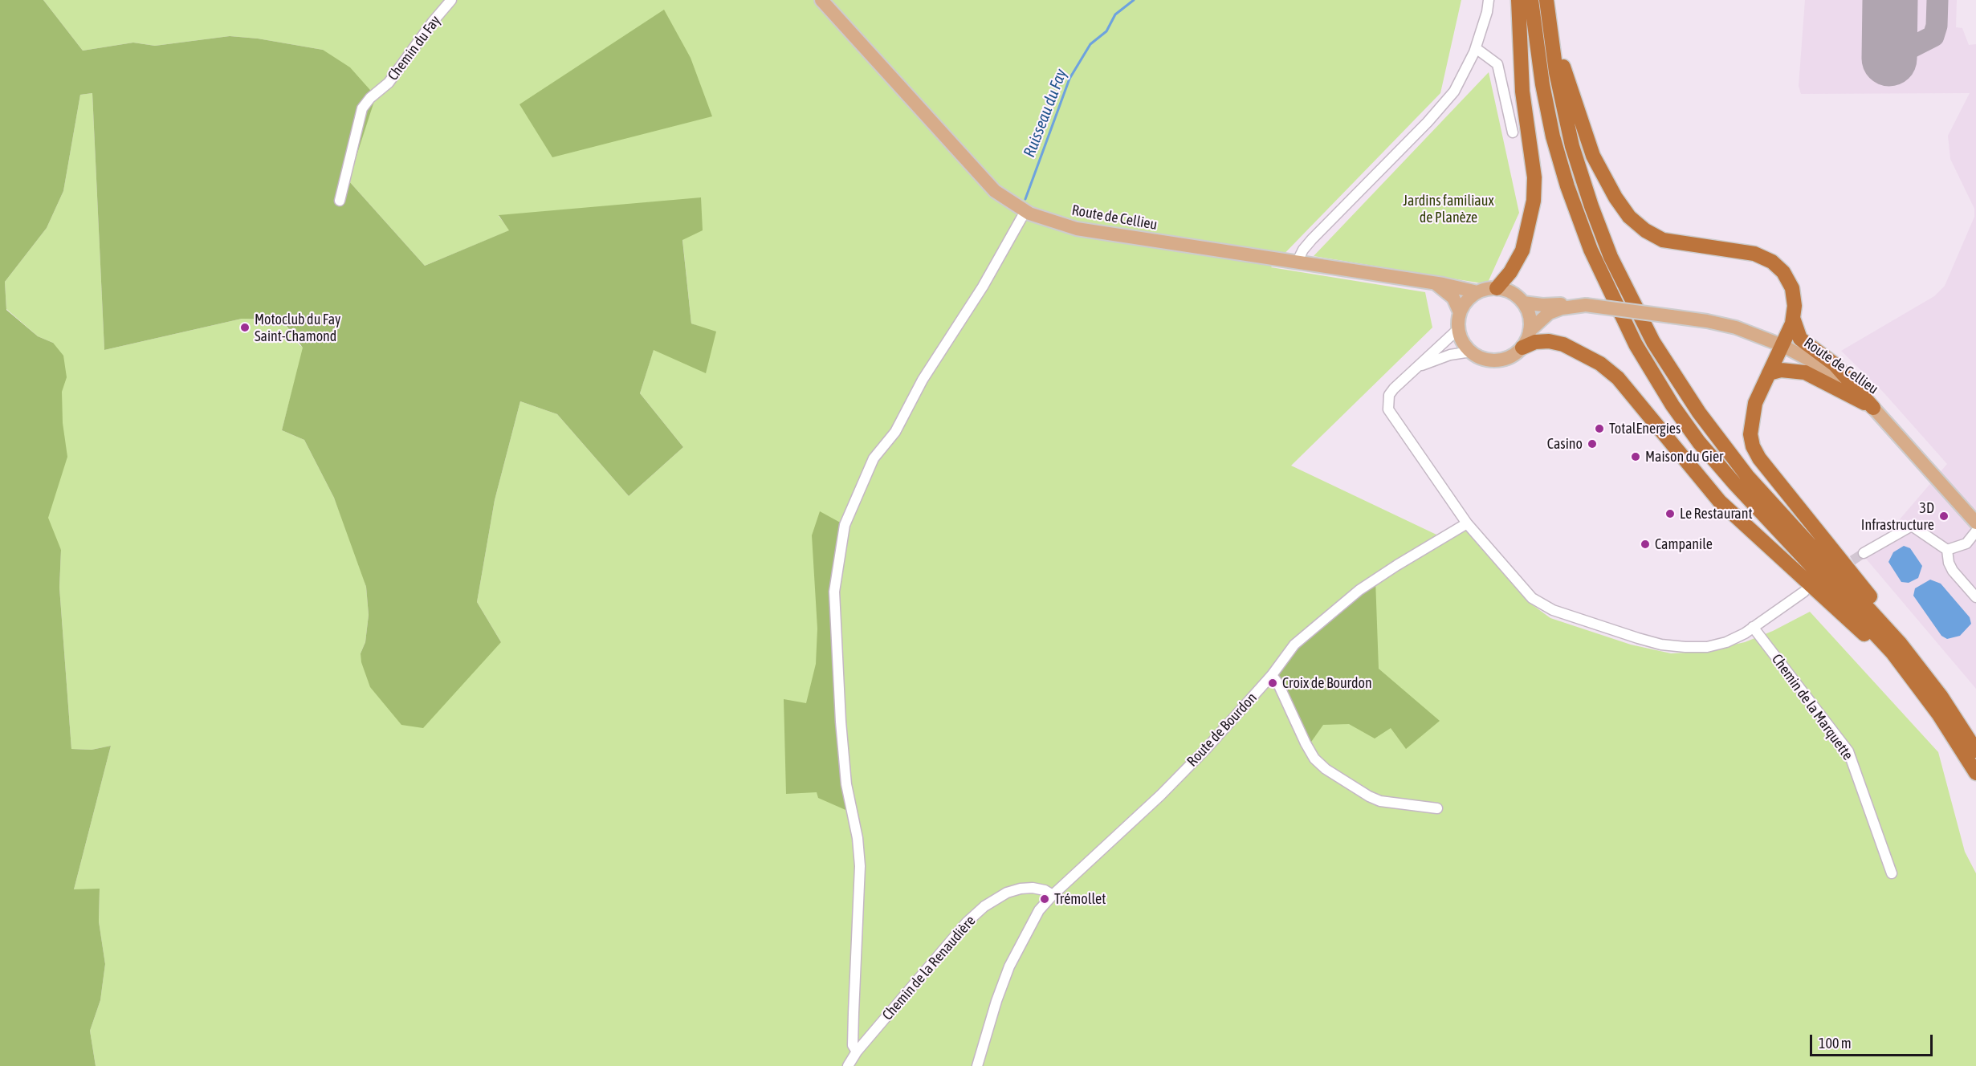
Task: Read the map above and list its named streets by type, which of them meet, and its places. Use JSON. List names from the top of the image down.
{
  "streets": {
    "main road": ["Route de Cellieu"],
    "street": [
      "Chemin du Fay",
      "Chemin de la Marquette",
      "Route de Bourdon",
      "Chemin de la Renaudière"
    ]
  },
  "crossings": [
    ["Route de Bourdon", "Chemin de la Renaudière"]
  ],
  "water": ["Ruisseau du Fay"],
  "parks": ["Jardins familiaux de Planèze"],
  "places": [
    "Motoclub du Fay Saint-Chamond",
    "TotalEnergies",
    "Casino",
    "Maison du Gier",
    "Le Restaurant",
    "3D Infrastructure",
    "Campanile",
    "Croix de Bourdon",
    "Trémollet"
  ],
  "scale_bar": "100 m"
}
